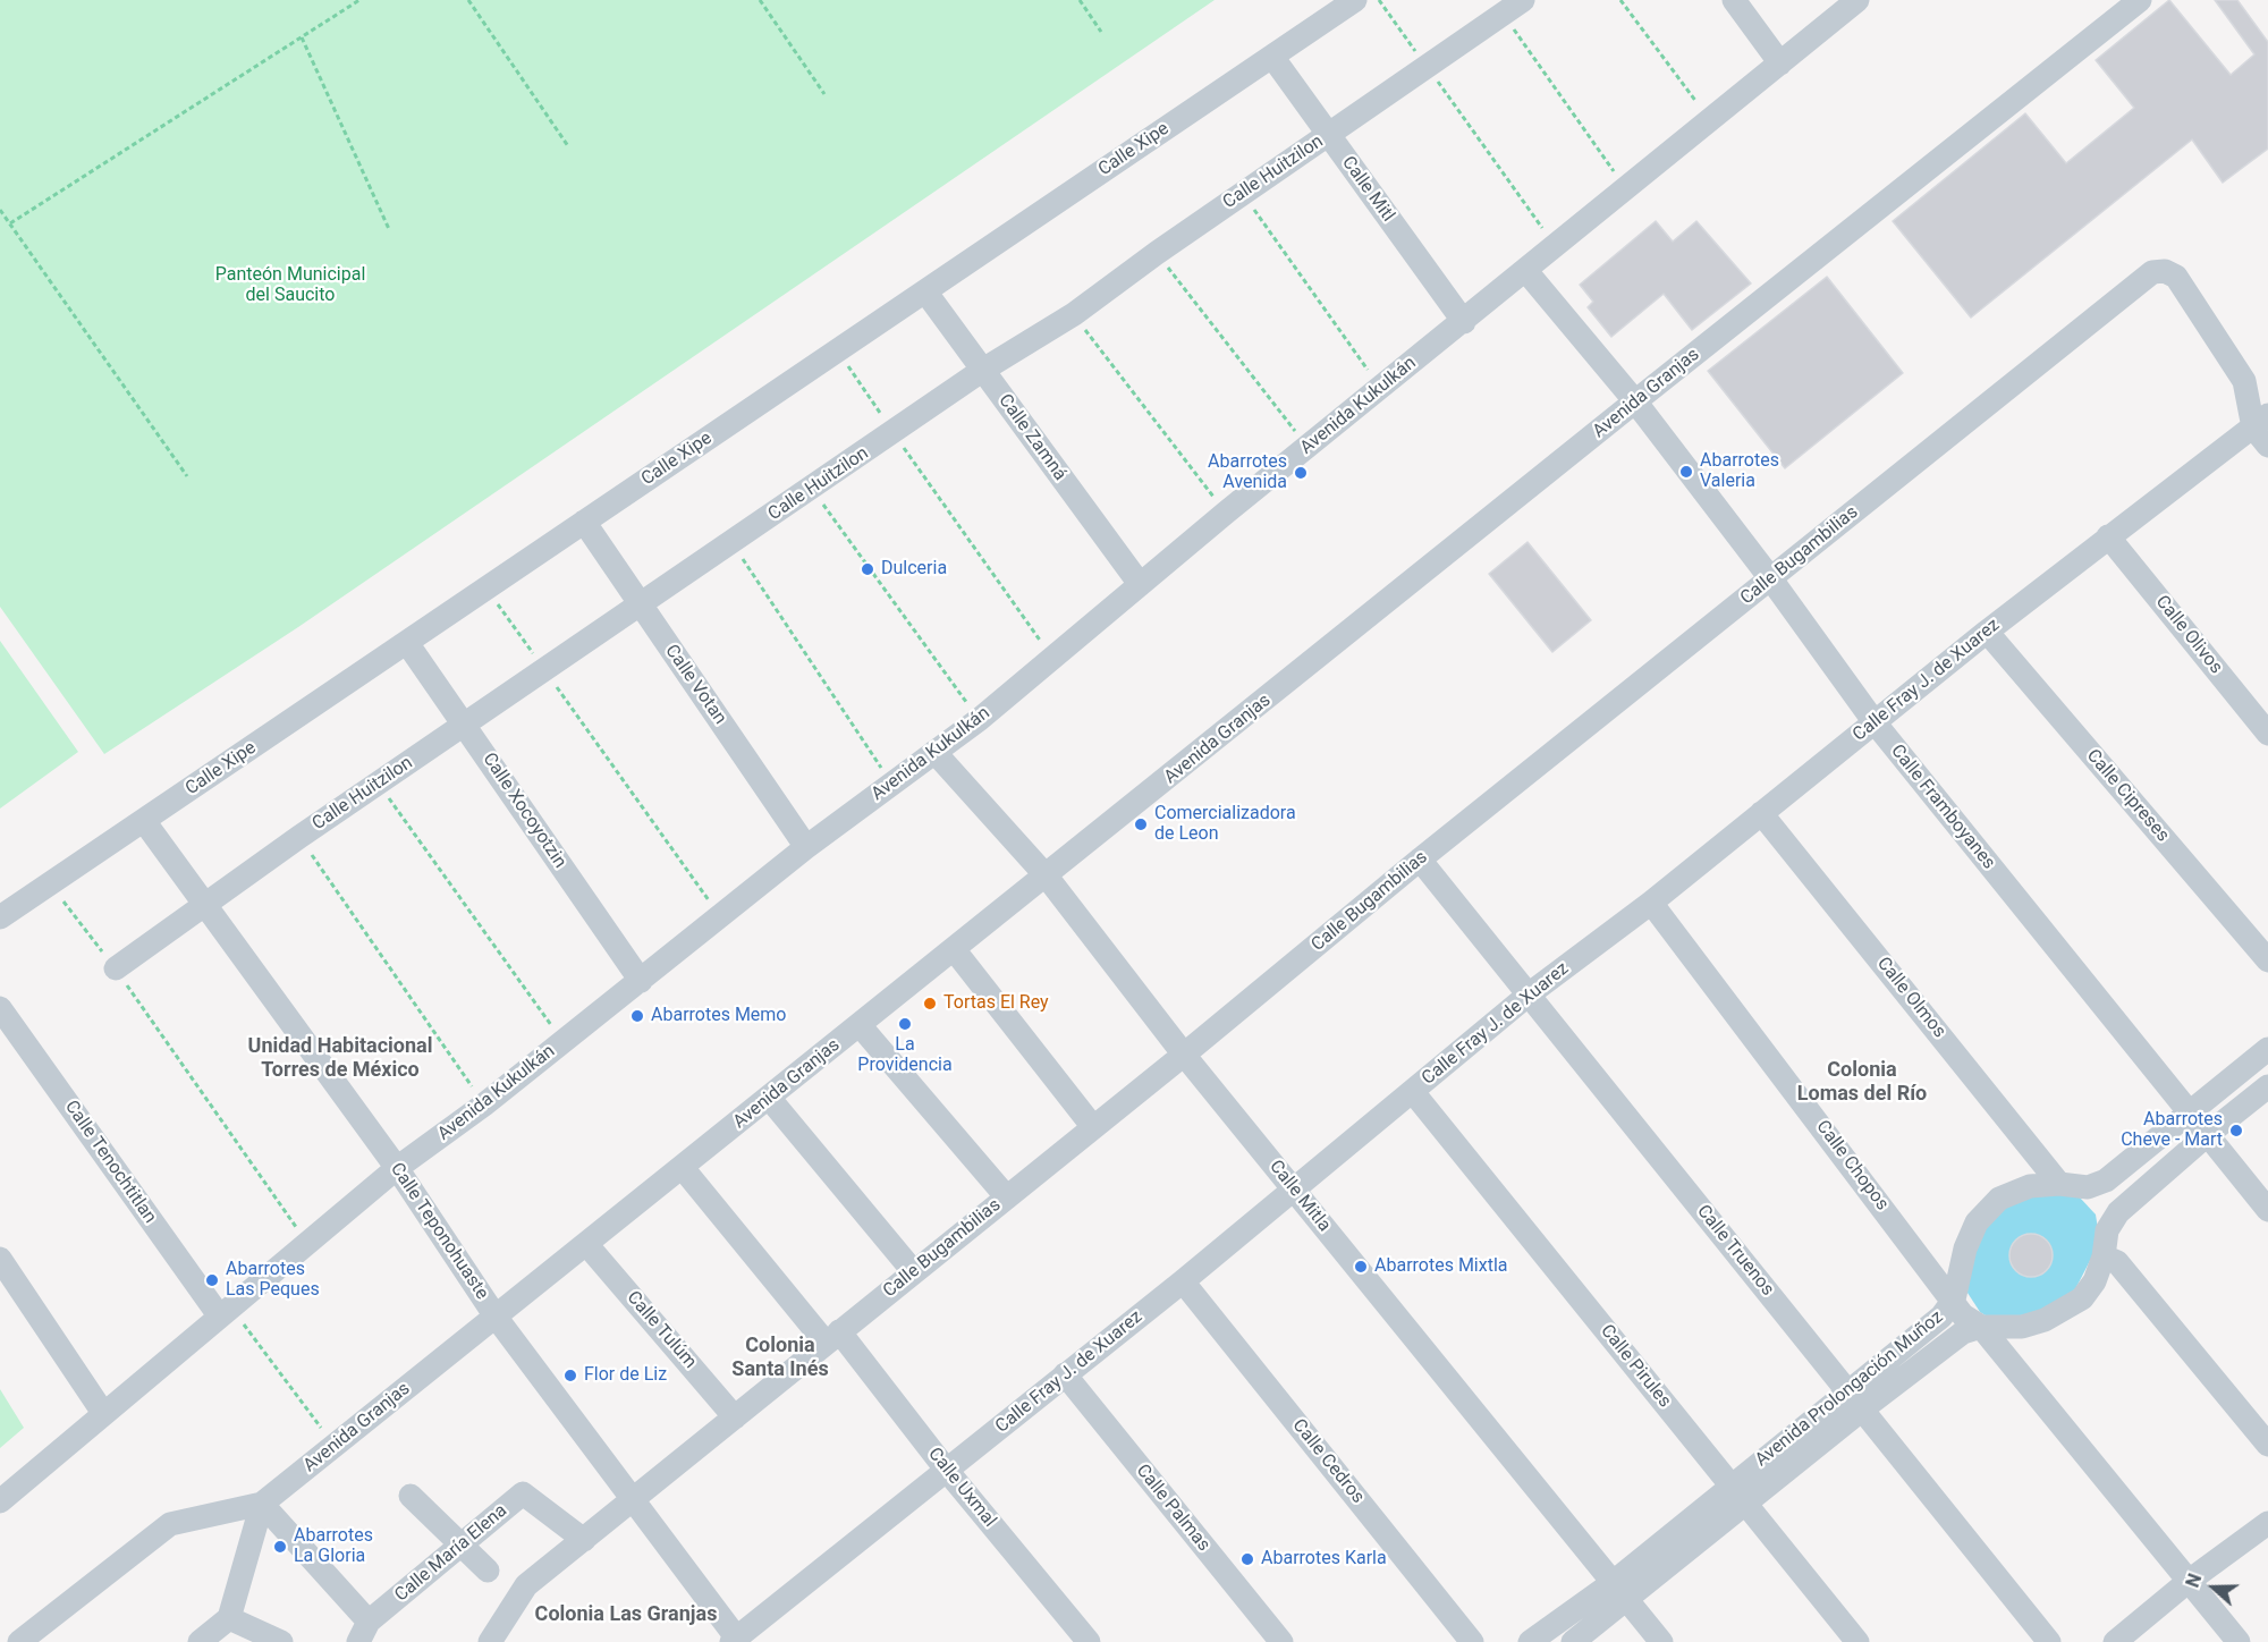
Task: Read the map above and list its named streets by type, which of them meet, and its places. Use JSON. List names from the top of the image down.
{
  "streets": {
    "street": [
      "Calle Xipe",
      "Calle Huitzilon",
      "Calle Mitl",
      "Avenida Granjas",
      "Avenida Kukulkán",
      "Calle Zamná",
      "Calle Bugambilias",
      "Calle Olivos",
      "Calle Fray J. de Xuarez",
      "Calle Votan",
      "Calle Cipreses",
      "Calle Framboyanes",
      "Calle Xocoyotzin",
      "Calle Olmos",
      "Calle Tenochtitlan",
      "Calle Chopos",
      "Calle Mitla",
      "Calle Teponohuaste",
      "Calle Truenos",
      "Calle Tulúm",
      "Calle Pirules",
      "Avenida Prolongación Muñoz",
      "Calle Cedros",
      "Calle Uxmal",
      "Calle Palmas",
      "Calle María Elena"
    ]
  },
  "crossings": [
    ["Calle Xipe", "Calle Mitl"],
    ["Calle Xipe", "Calle Zamná"],
    ["Calle Xipe", "Calle Votan"],
    ["Calle Xipe", "Calle Xocoyotzin"],
    ["Calle Xipe", "Calle Teponohuaste"],
    ["Calle Huitzilon", "Calle Mitl"],
    ["Calle Huitzilon", "Calle Zamná"],
    ["Calle Huitzilon", "Calle Votan"],
    ["Calle Huitzilon", "Calle Xocoyotzin"],
    ["Calle Huitzilon", "Calle Teponohuaste"],
    ["Calle Mitl", "Avenida Kukulkán"],
    ["Avenida Granjas", "Calle Framboyanes"],
    ["Avenida Granjas", "Calle Mitla"],
    ["Avenida Granjas", "Calle Teponohuaste"],
    ["Avenida Granjas", "Calle Tulúm"],
    ["Avenida Granjas", "Calle Uxmal"],
    ["Avenida Kukulkán", "Calle Zamná"],
    ["Avenida Kukulkán", "Calle Votan"],
    ["Avenida Kukulkán", "Calle Framboyanes"],
    ["Avenida Kukulkán", "Calle Xocoyotzin"],
    ["Avenida Kukulkán", "Calle Tenochtitlan"],
    ["Avenida Kukulkán", "Calle Mitla"],
    ["Avenida Kukulkán", "Calle Teponohuaste"],
    ["Calle Bugambilias", "Calle Fray J. de Xuarez"],
    ["Calle Bugambilias", "Calle Framboyanes"],
    ["Calle Bugambilias", "Calle Mitla"],
    ["Calle Bugambilias", "Calle Teponohuaste"],
    ["Calle Bugambilias", "Calle Truenos"],
    ["Calle Bugambilias", "Calle Tulúm"],
    ["Calle Bugambilias", "Calle Uxmal"],
    ["Calle Bugambilias", "Calle María Elena"],
    ["Calle Olivos", "Calle Fray J. de Xuarez"],
    ["Calle Fray J. de Xuarez", "Calle Cipreses"],
    ["Calle Fray J. de Xuarez", "Calle Framboyanes"],
    ["Calle Fray J. de Xuarez", "Calle Olmos"],
    ["Calle Fray J. de Xuarez", "Calle Chopos"],
    ["Calle Fray J. de Xuarez", "Calle Mitla"],
    ["Calle Fray J. de Xuarez", "Calle Teponohuaste"],
    ["Calle Fray J. de Xuarez", "Calle Truenos"],
    ["Calle Fray J. de Xuarez", "Calle Pirules"],
    ["Calle Fray J. de Xuarez", "Calle Cedros"],
    ["Calle Fray J. de Xuarez", "Calle Uxmal"],
    ["Calle Fray J. de Xuarez", "Calle Palmas"],
    ["Calle Olmos", "Calle Chopos"],
    ["Calle Olmos", "Avenida Prolongación Muñoz"],
    ["Calle Chopos", "Avenida Prolongación Muñoz"],
    ["Calle Mitla", "Avenida Prolongación Muñoz"],
    ["Calle Truenos", "Avenida Prolongación Muñoz"],
    ["Calle Pirules", "Avenida Prolongación Muñoz"]
  ],
  "districts": [
    "Unidad Habitacional Torres de México",
    "Colonia Lomas del Río",
    "Colonia Santa Inés",
    "Colonia Las Granjas"
  ],
  "parks": ["Panteón Municipal del Saucito"],
  "places": [
    "Abarrotes Valeria",
    "Abarrotes Avenida",
    "Dulceria",
    "Comercializadora de Leon",
    "Tortas El Rey",
    "Abarrotes Memo",
    "La Providencia",
    "Abarrotes Cheve - Mart",
    "Abarrotes Mixtla",
    "Abarrotes Las Peques",
    "Flor de Liz",
    "Abarrotes La Gloria",
    "Abarrotes Karla"
  ],
  "north": "left"
}
